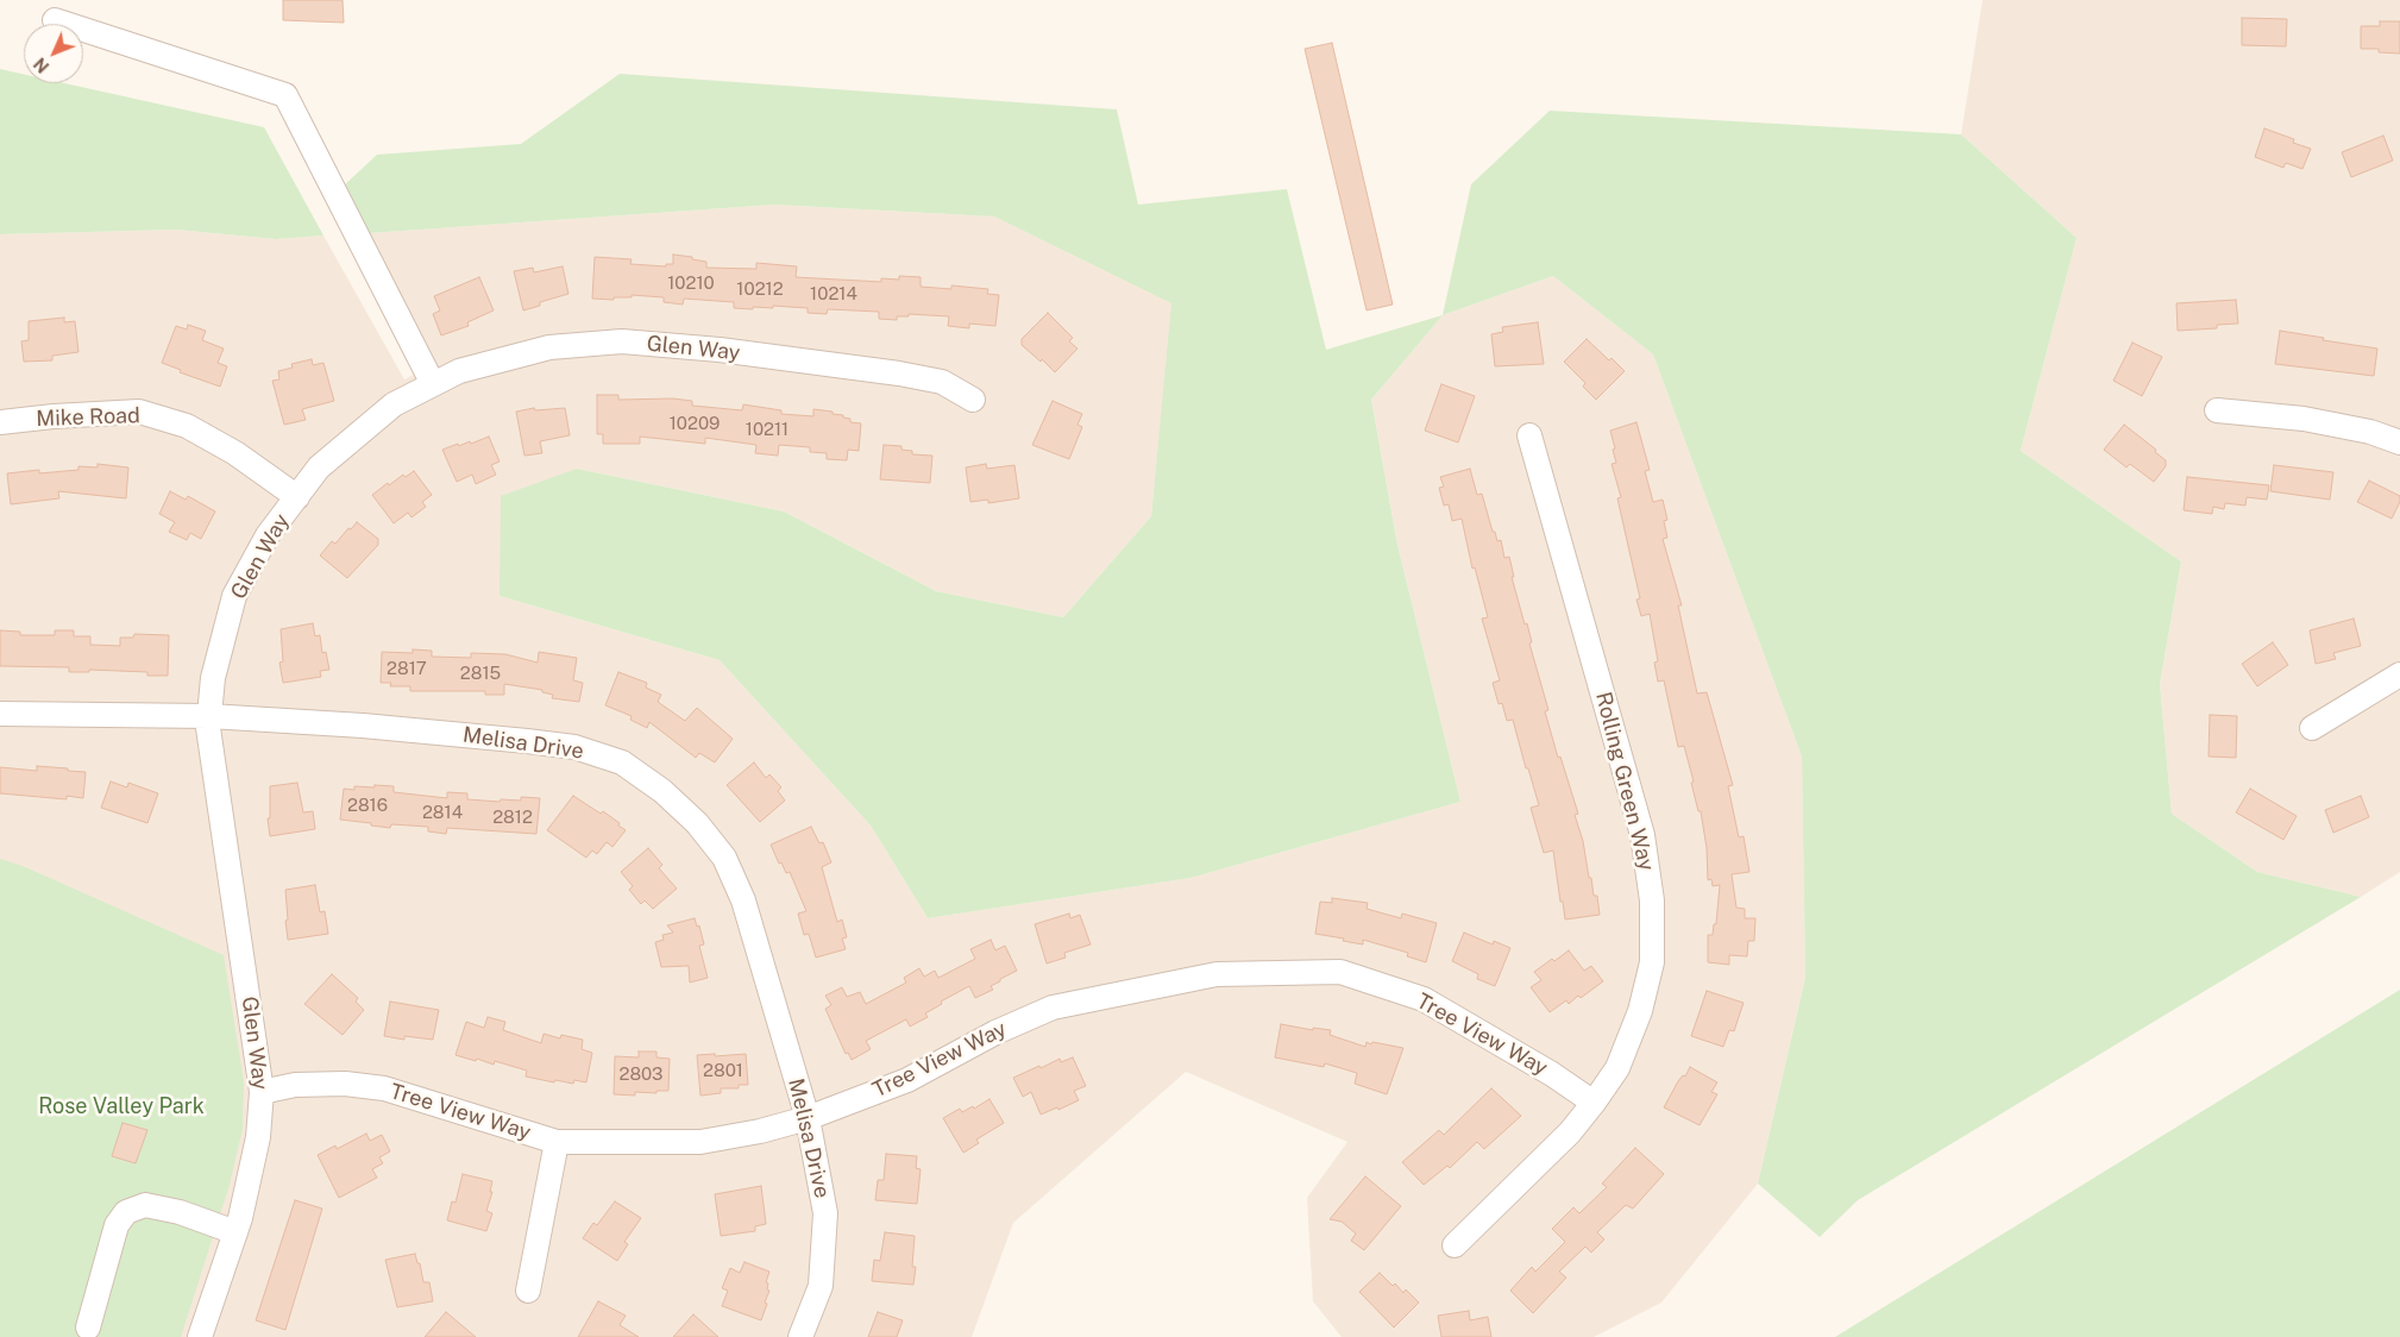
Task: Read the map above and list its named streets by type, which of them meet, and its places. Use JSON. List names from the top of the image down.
{
  "streets": {
    "street": [
      "Glen Way",
      "Mike Road",
      "Melisa Drive",
      "Rolling Green Way",
      "Tree View Way"
    ]
  },
  "crossings": [
    ["Glen Way", "Mike Road"],
    ["Glen Way", "Melisa Drive"],
    ["Glen Way", "Tree View Way"],
    ["Melisa Drive", "Tree View Way"],
    ["Rolling Green Way", "Tree View Way"]
  ],
  "parks": ["Rose Valley Park"],
  "house_numbers": [
    "10210",
    "10212",
    "10214",
    "10209",
    "10211",
    "2817",
    "2815",
    "2816",
    "2814",
    "2812",
    "2801",
    "2803"
  ],
  "north": "bottom left"
}
